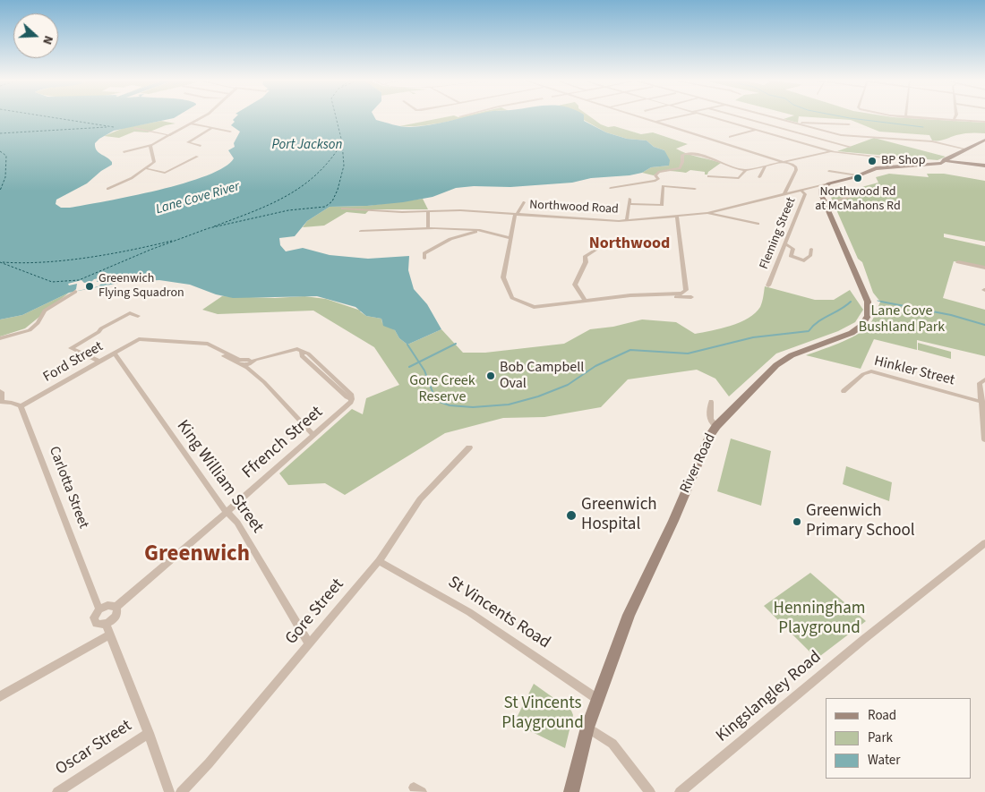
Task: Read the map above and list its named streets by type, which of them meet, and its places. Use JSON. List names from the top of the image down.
{
  "streets": {
    "main road": ["Northwood Road", "River Road"],
    "street": [
      "Fleming Street",
      "Ford Street",
      "Hinkler Street",
      "Ffrench Street",
      "King William Street",
      "Carlotta Street",
      "Gore Street",
      "St Vincents Road",
      "Kingslangley Road",
      "Oscar Street"
    ]
  },
  "crossings": [
    ["Northwood Road", "Fleming Street"],
    ["Northwood Road", "River Road"],
    ["Ford Street", "King William Street"],
    ["Ford Street", "Carlotta Street"],
    ["Ffrench Street", "King William Street"],
    ["River Road", "St Vincents Road"],
    ["King William Street", "Gore Street"],
    ["Gore Street", "St Vincents Road"]
  ],
  "districts": ["Northwood", "Greenwich"],
  "water": ["Port Jackson", "Lane Cove River"],
  "parks": [
    "Lane Cove Bushland Park",
    "Gore Creek Reserve",
    "Henningham Playground",
    "St Vincents Playground"
  ],
  "places": [
    "BP Shop",
    "Northwood Rd at McMahons Rd",
    "Greenwich Flying Squadron",
    "Bob Campbell Oval",
    "Greenwich Hospital",
    "Greenwich Primary School"
  ],
  "legend": ["Road", "Park", "Water"],
  "north": "right"
}
